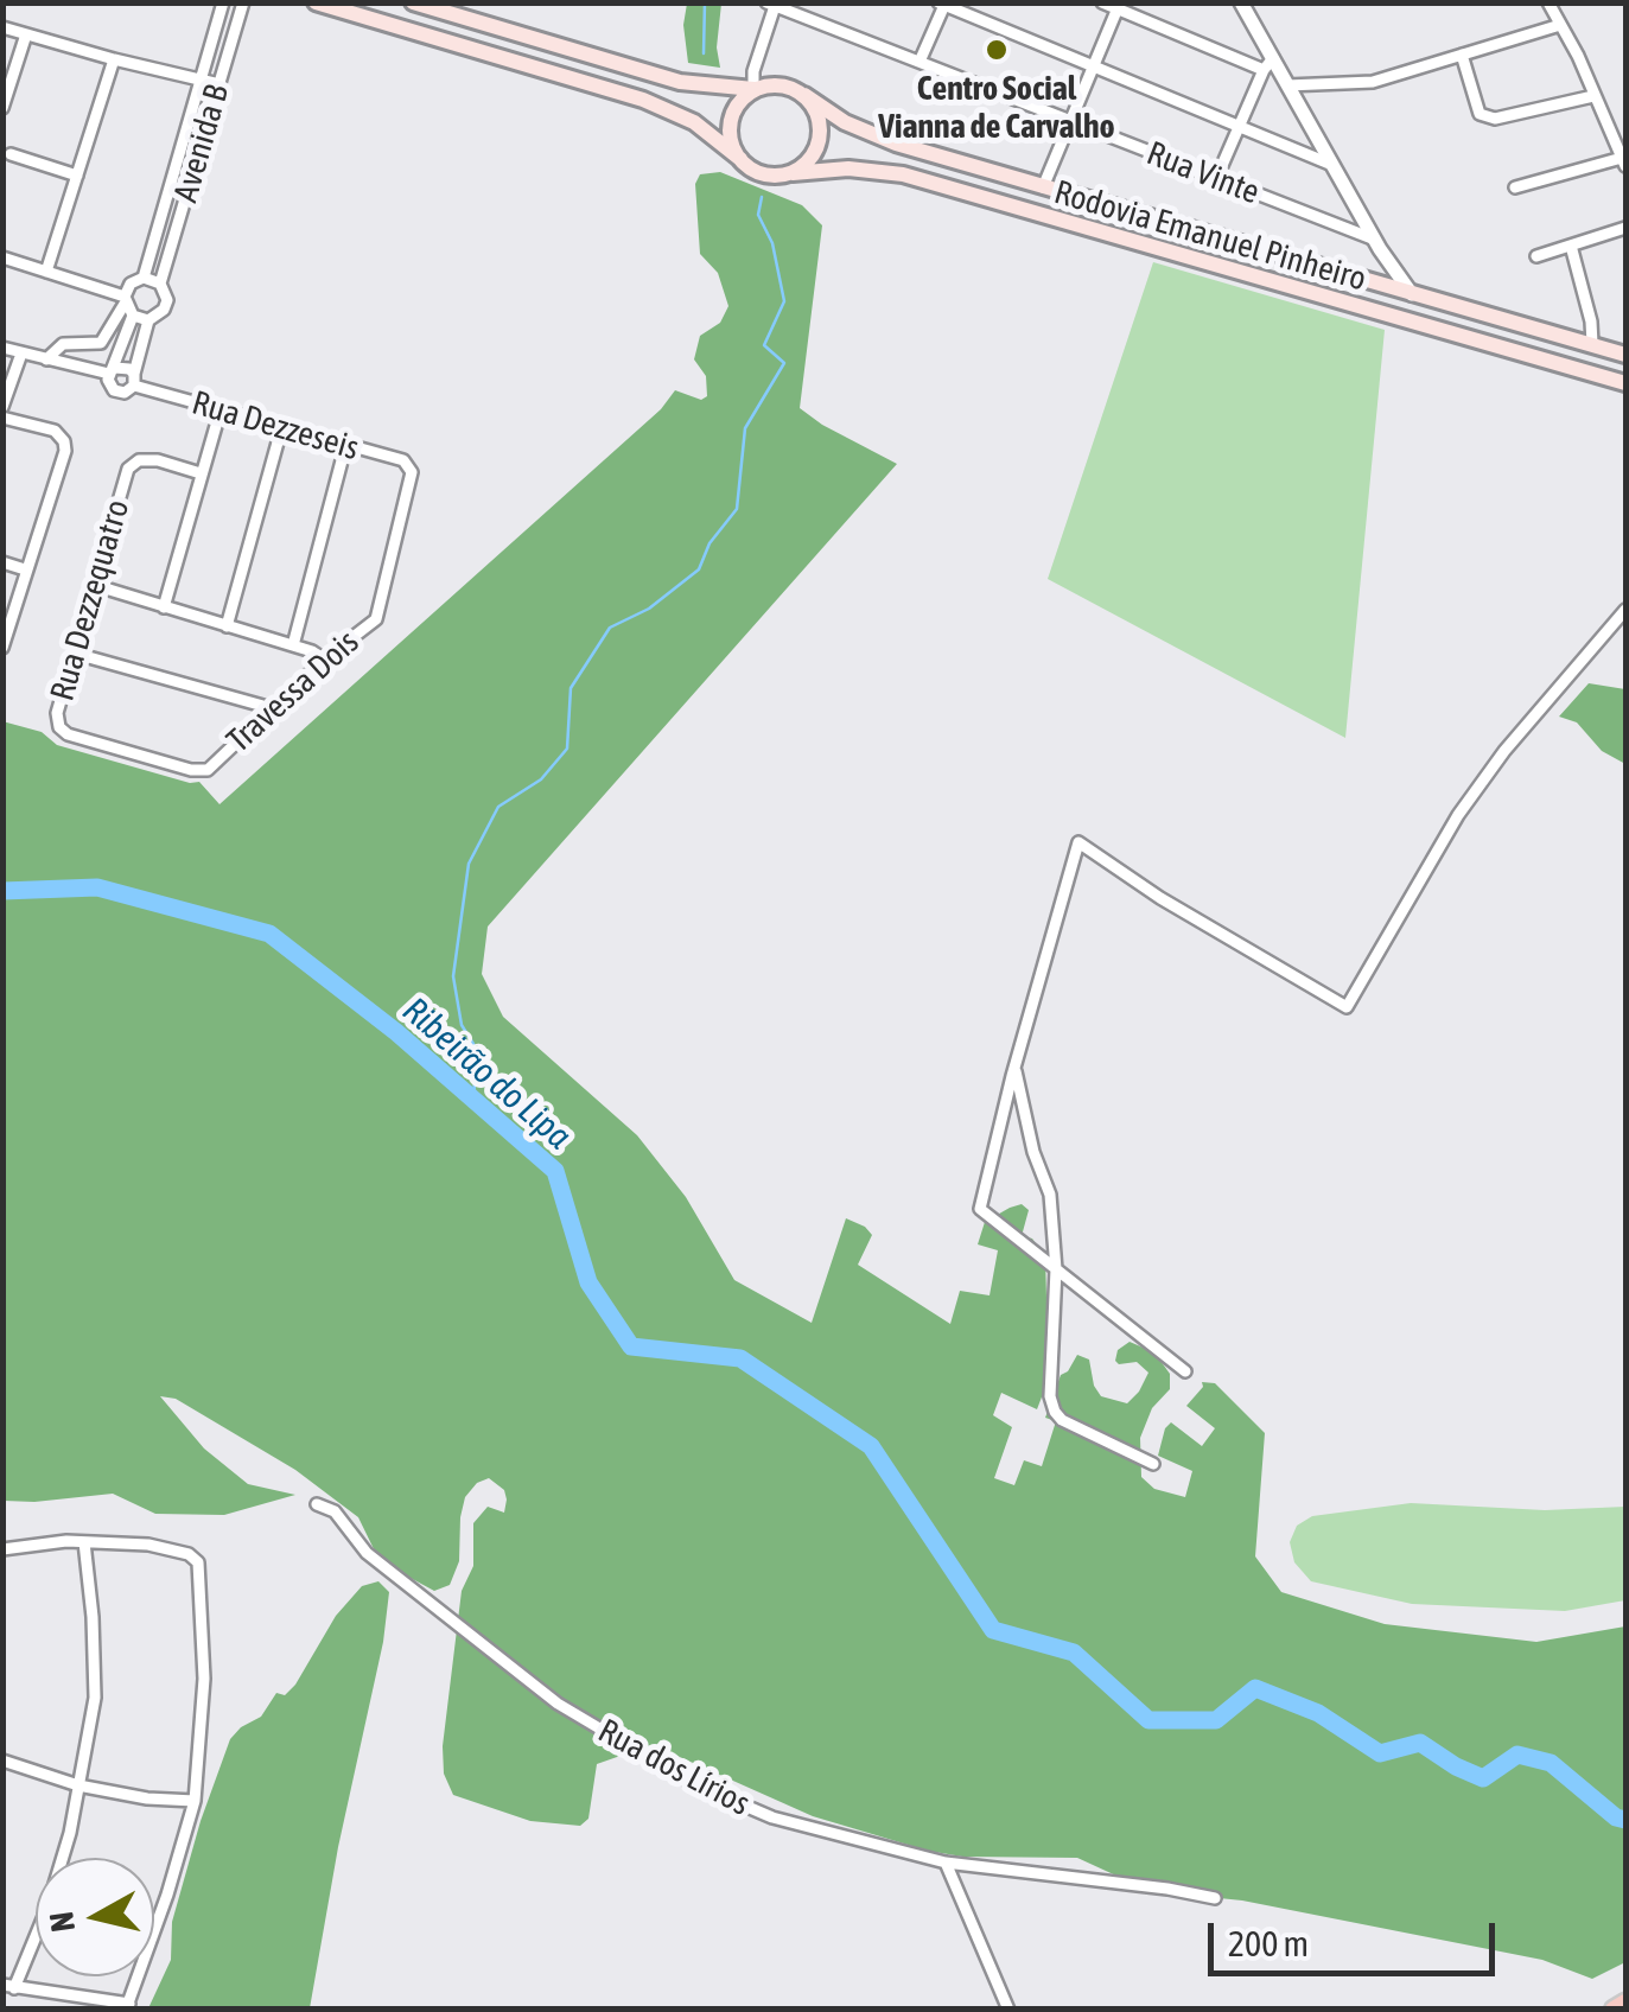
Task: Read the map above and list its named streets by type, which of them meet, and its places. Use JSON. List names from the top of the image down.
{
  "streets": {
    "main road": ["Rodovia Emanuel Pinheiro"],
    "street": [
      "Avenida B",
      "Rua Vinte",
      "Rua Dezzeseis",
      "Rua Dezzequatro",
      "Travessa Dois",
      "Rua dos Lírios"
    ]
  },
  "crossings": [
    ["Rua Dezzeseis", "Travessa Dois"],
    ["Rua Dezzequatro", "Travessa Dois"]
  ],
  "water": ["Ribeirão do Lipa"],
  "places": ["Centro Social Vianna de Carvalho"],
  "scale_bar": "200 m",
  "north": "left"
}
